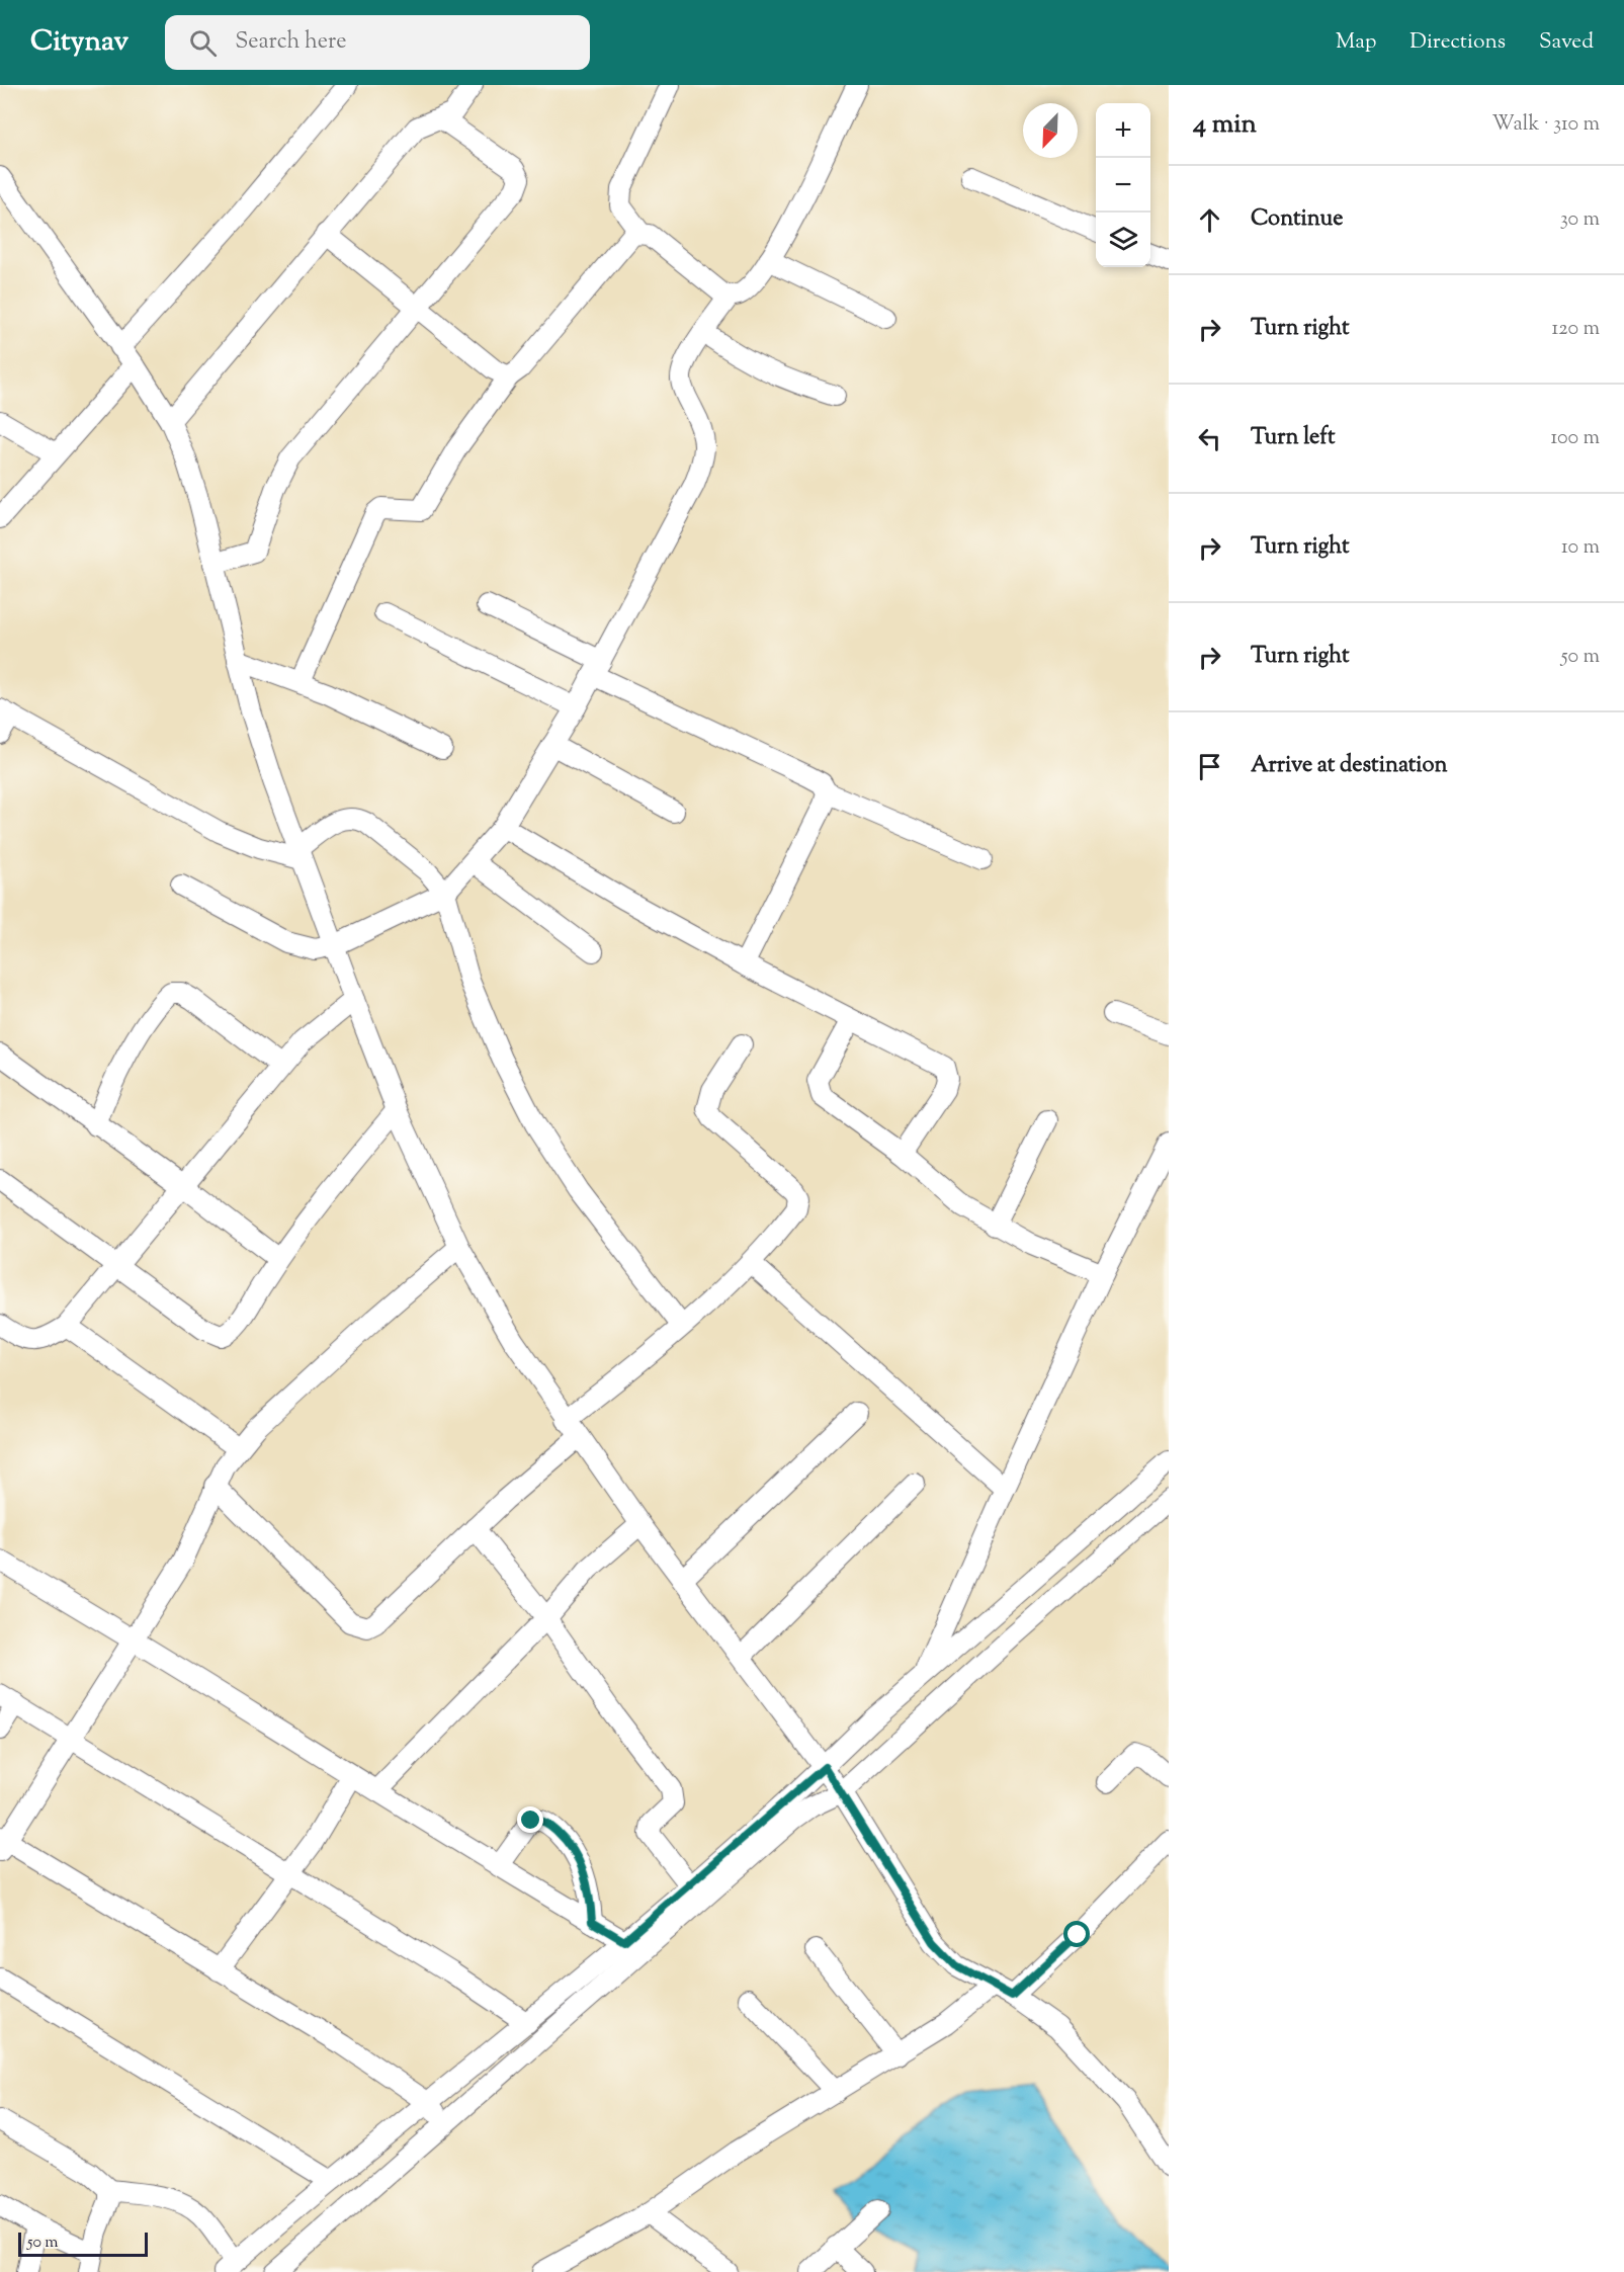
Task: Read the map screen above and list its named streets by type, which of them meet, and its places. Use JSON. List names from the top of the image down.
{
  "scale_bar": "50 m",
  "north": "bottom left",
  "page": {
    "header": "Citynav",
    "search": "Search here",
    "nav": ["Map", "Directions", "Saved"],
    "heading": ["4 min", "Walk · 310 m"],
    "map_buttons": ["+", "−"],
    "list": [
      ["Continue", "30 m"],
      ["Turn right", "120 m"],
      ["Turn left", "100 m"],
      ["Turn right", "10 m"],
      ["Turn right", "50 m"],
      "Arrive at destination"
    ],
    "scale": "50 m"
  }
}
